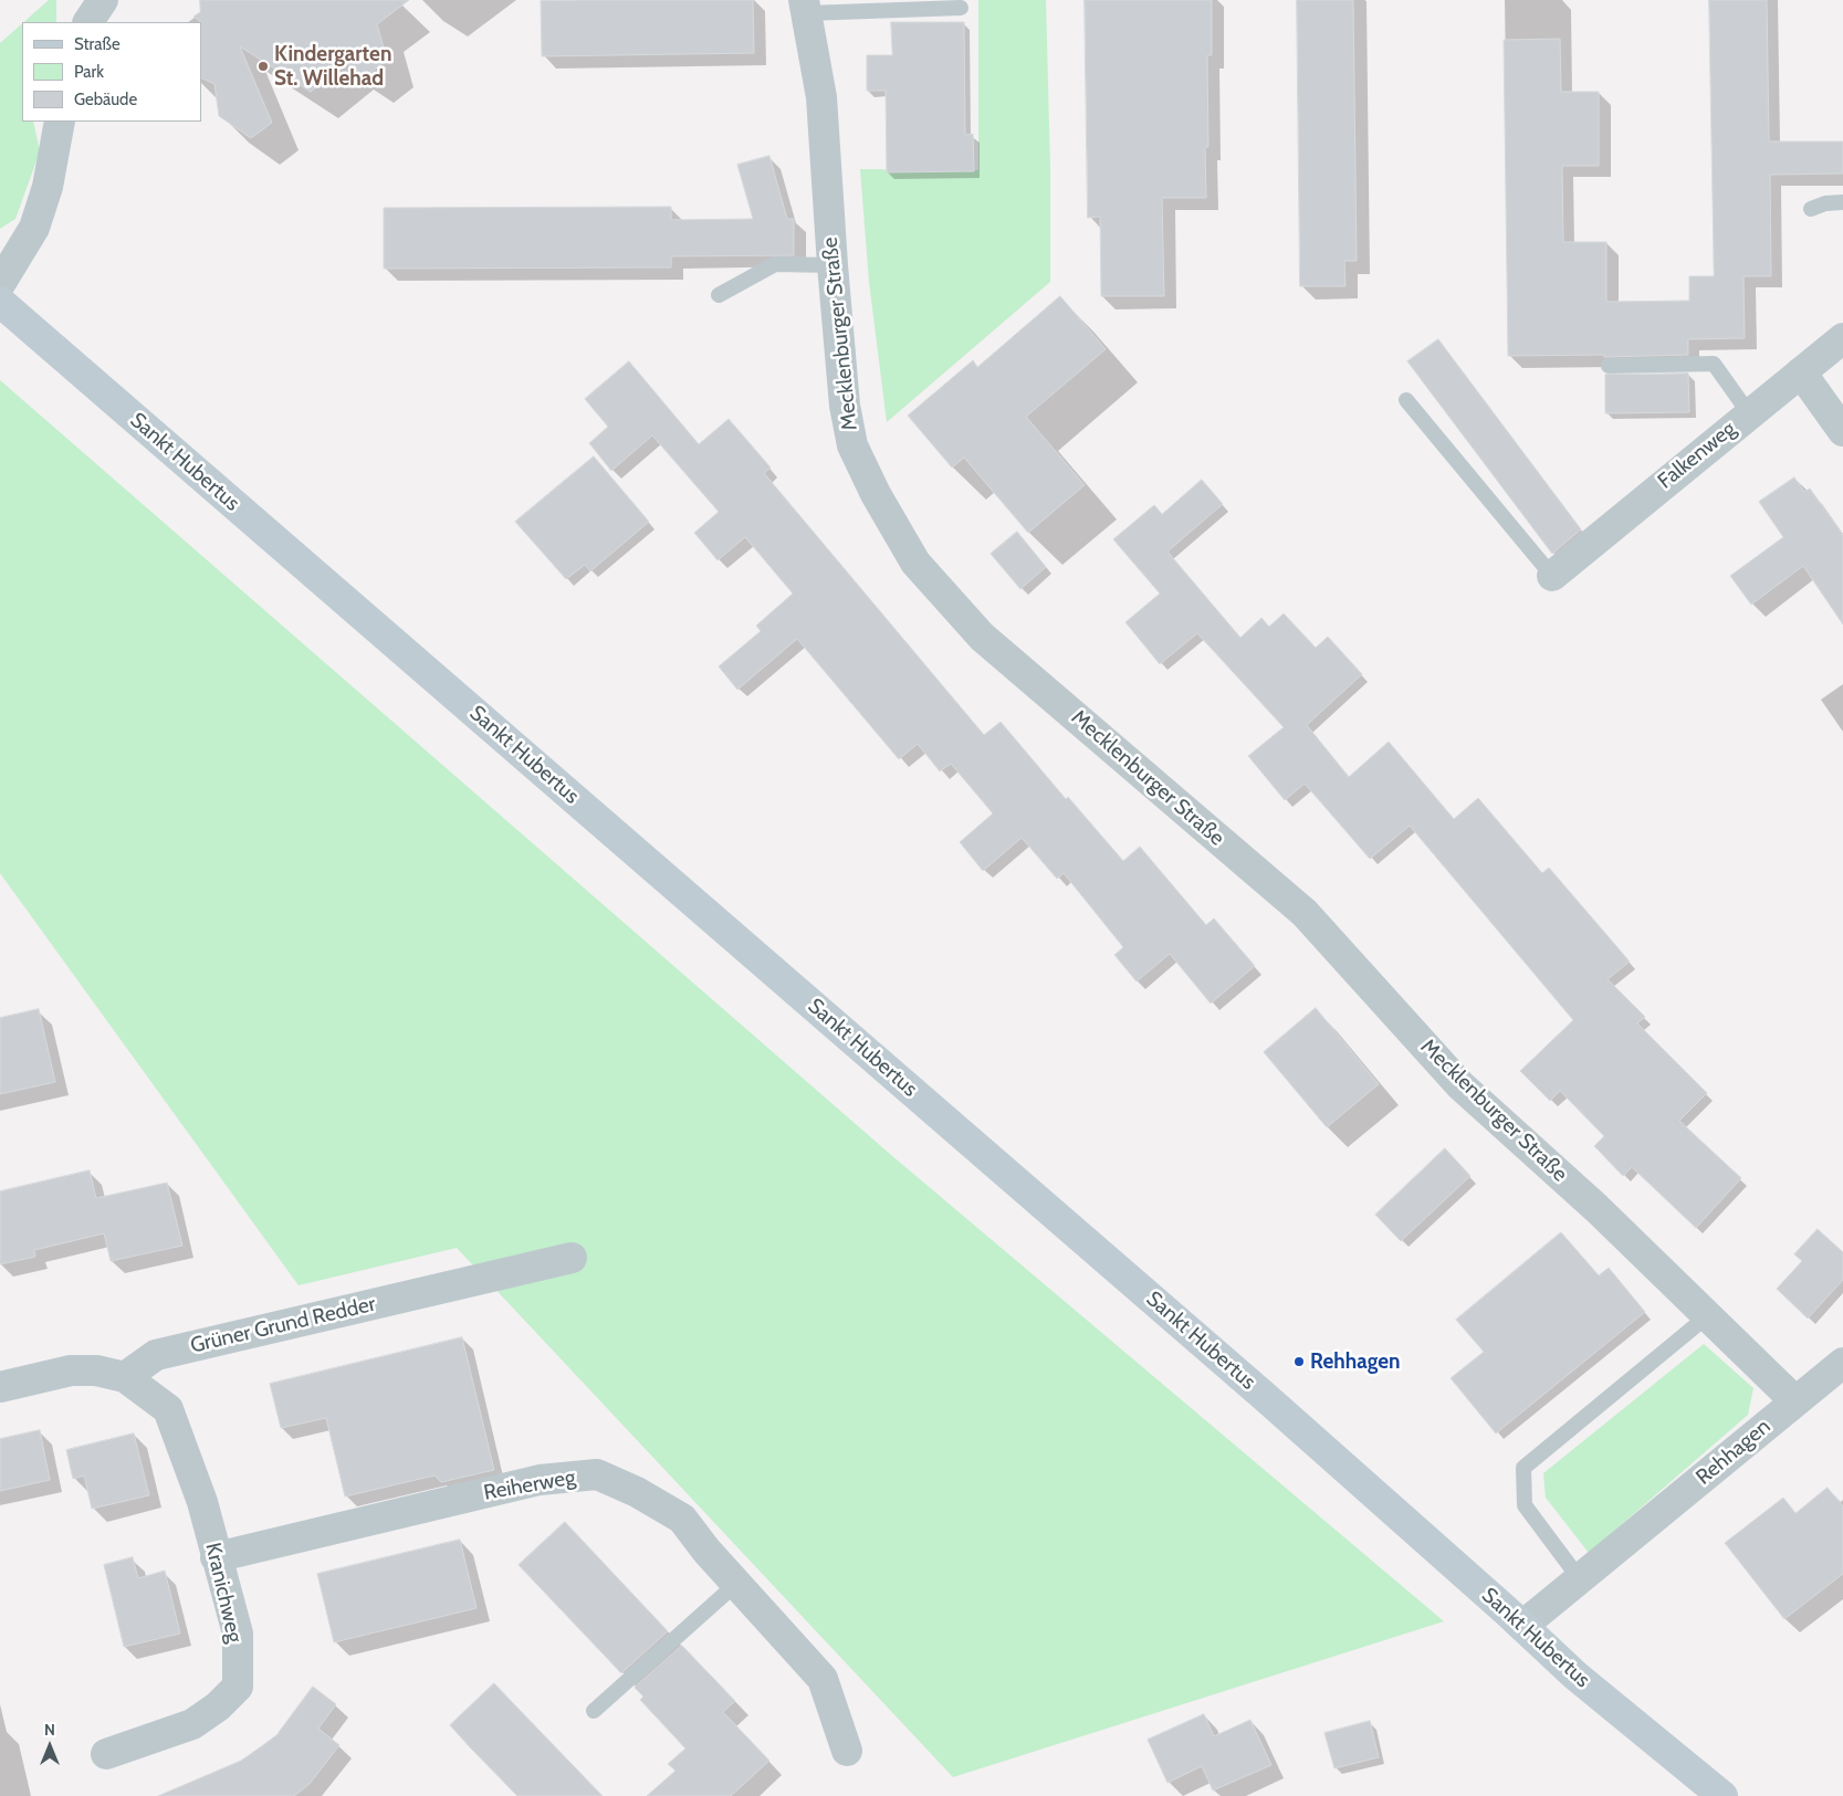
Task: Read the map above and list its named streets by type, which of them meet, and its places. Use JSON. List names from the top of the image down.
{
  "streets": {
    "main road": ["Sankt Hubertus"],
    "street": [
      "Mecklenburger Straße",
      "Falkenweg",
      "Grüner Grund Redder",
      "Rehhagen",
      "Reiherweg",
      "Kranichweg"
    ]
  },
  "crossings": [
    ["Mecklenburger Straße", "Rehhagen"],
    ["Sankt Hubertus", "Rehhagen"],
    ["Grüner Grund Redder", "Kranichweg"],
    ["Reiherweg", "Kranichweg"]
  ],
  "places": ["Kindergarten St. Willehad", "Rehhagen"],
  "legend": ["Straße", "Park", "Gebäude"],
  "north": "top"
}
